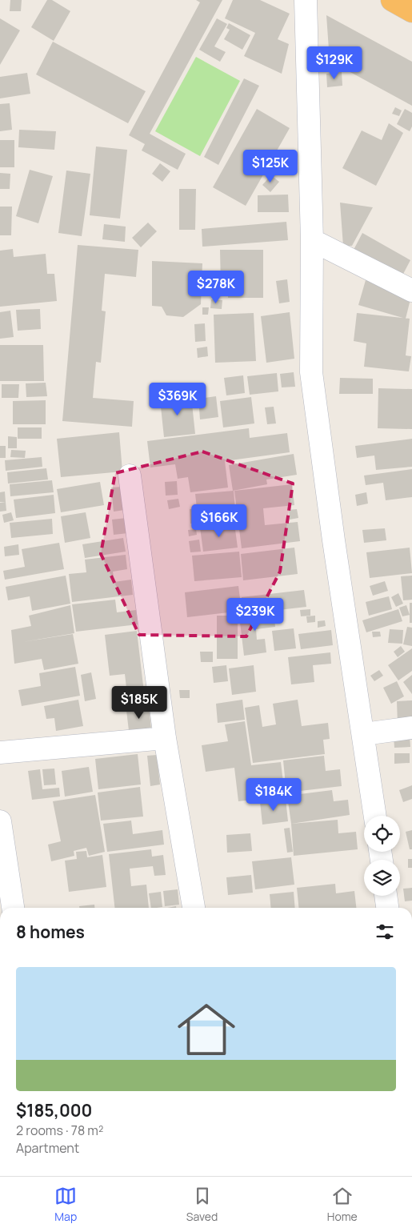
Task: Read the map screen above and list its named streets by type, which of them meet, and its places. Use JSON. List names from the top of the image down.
{
  "page": {
    "price": [
      "$129K",
      "$125K",
      "$278K",
      "$369K",
      "$166K",
      "$239K",
      "$185K",
      "$184K"
    ],
    "heading": "8 homes",
    "list": [
      {
        "name": "$185,000",
        "note": "2 rooms · 78 m² · Apartment"
      }
    ],
    "tabs": ["Map", "Saved", "Home"]
  }
}
